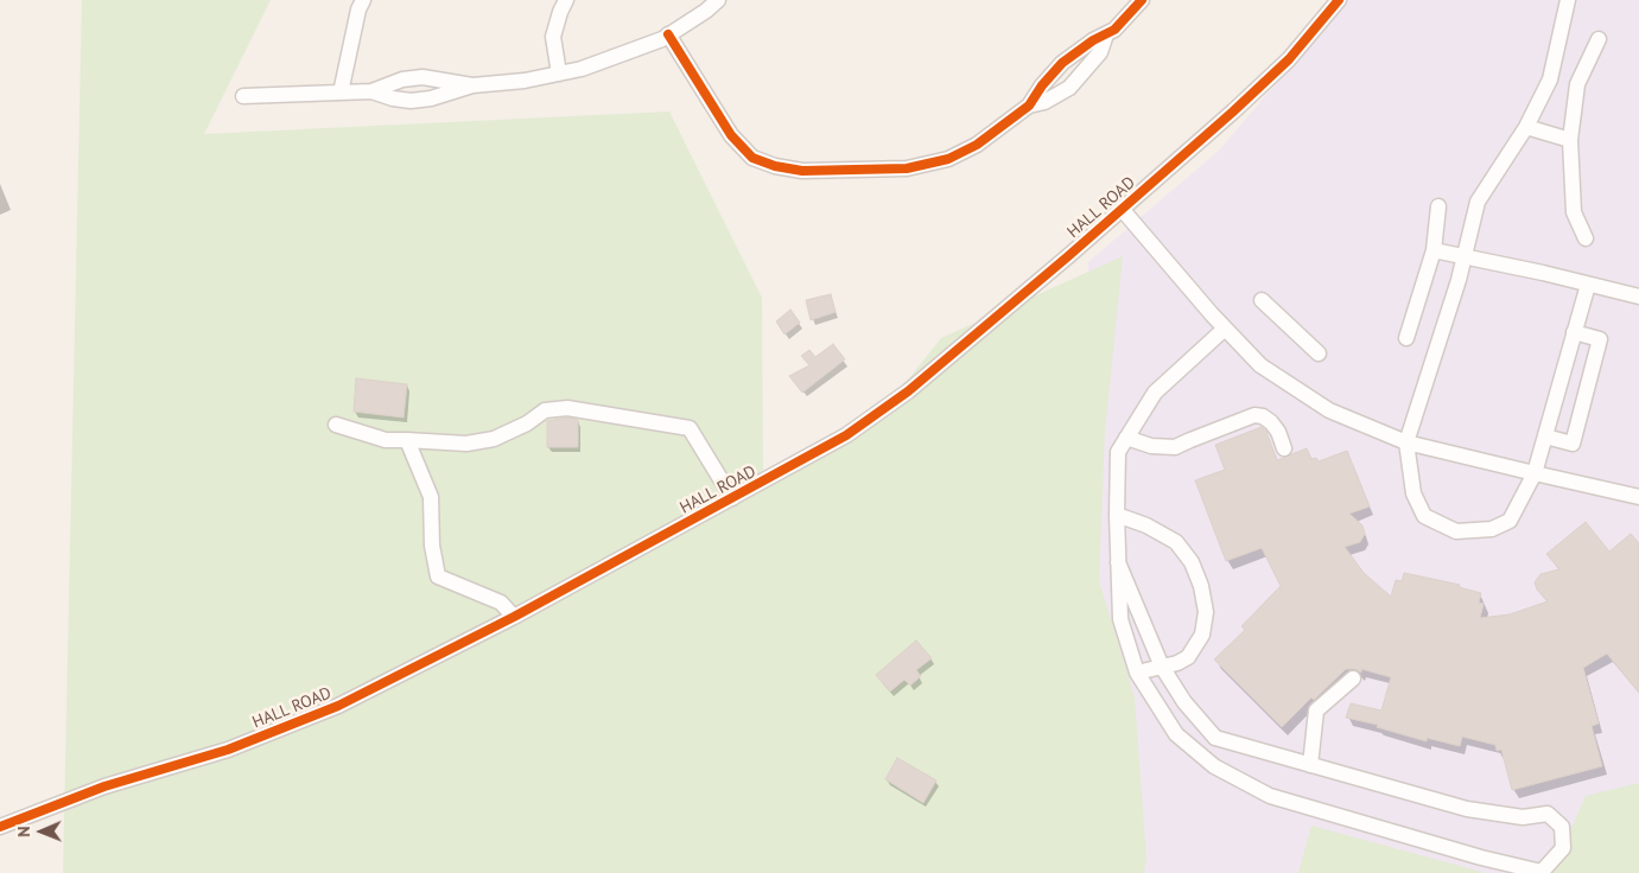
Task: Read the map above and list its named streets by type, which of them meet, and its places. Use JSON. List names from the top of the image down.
{
  "streets": {
    "street": ["HALL ROAD"]
  },
  "north": "left"
}
